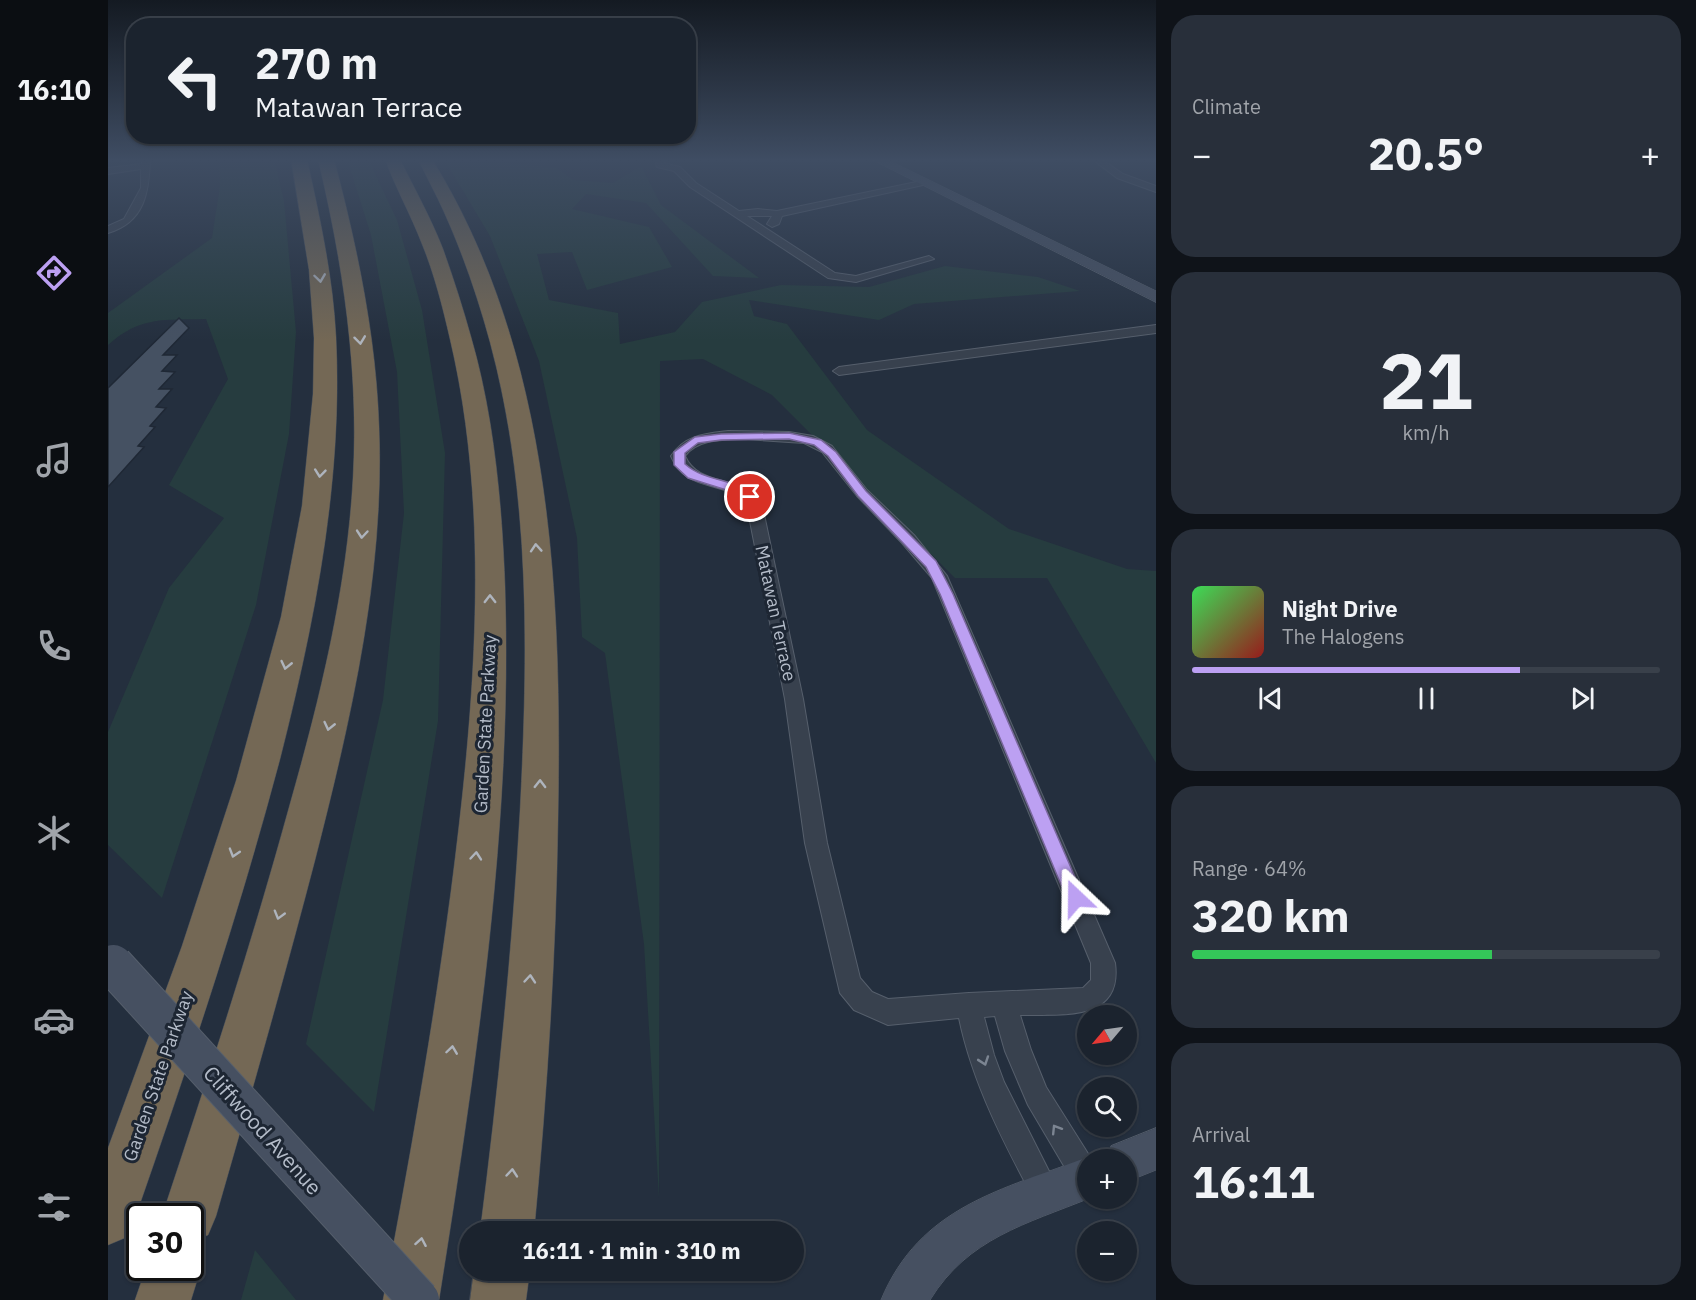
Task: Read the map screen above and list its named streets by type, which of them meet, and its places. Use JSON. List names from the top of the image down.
{
  "streets": {
    "highway": ["Garden State Parkway"],
    "street": ["Matawan Terrace", "Cliffwood Avenue"]
  },
  "north": "bottom left",
  "page": {
    "tabs": "16:10",
    "tile": [
      "Climate",
      ["21", "km/h"],
      ["Range · 64%", "320 km"],
      ["Arrival", "16:11"]
    ],
    "turn": ["270 m", "Matawan Terrace"],
    "heat": ["−", "20.5°", "+"],
    "song": ["Night Drive", "The Halogens"],
    "map_buttons": ["+", "−"],
    "limit": "30",
    "trip": "16:11 · 1 min · 310 m"
  }
}
